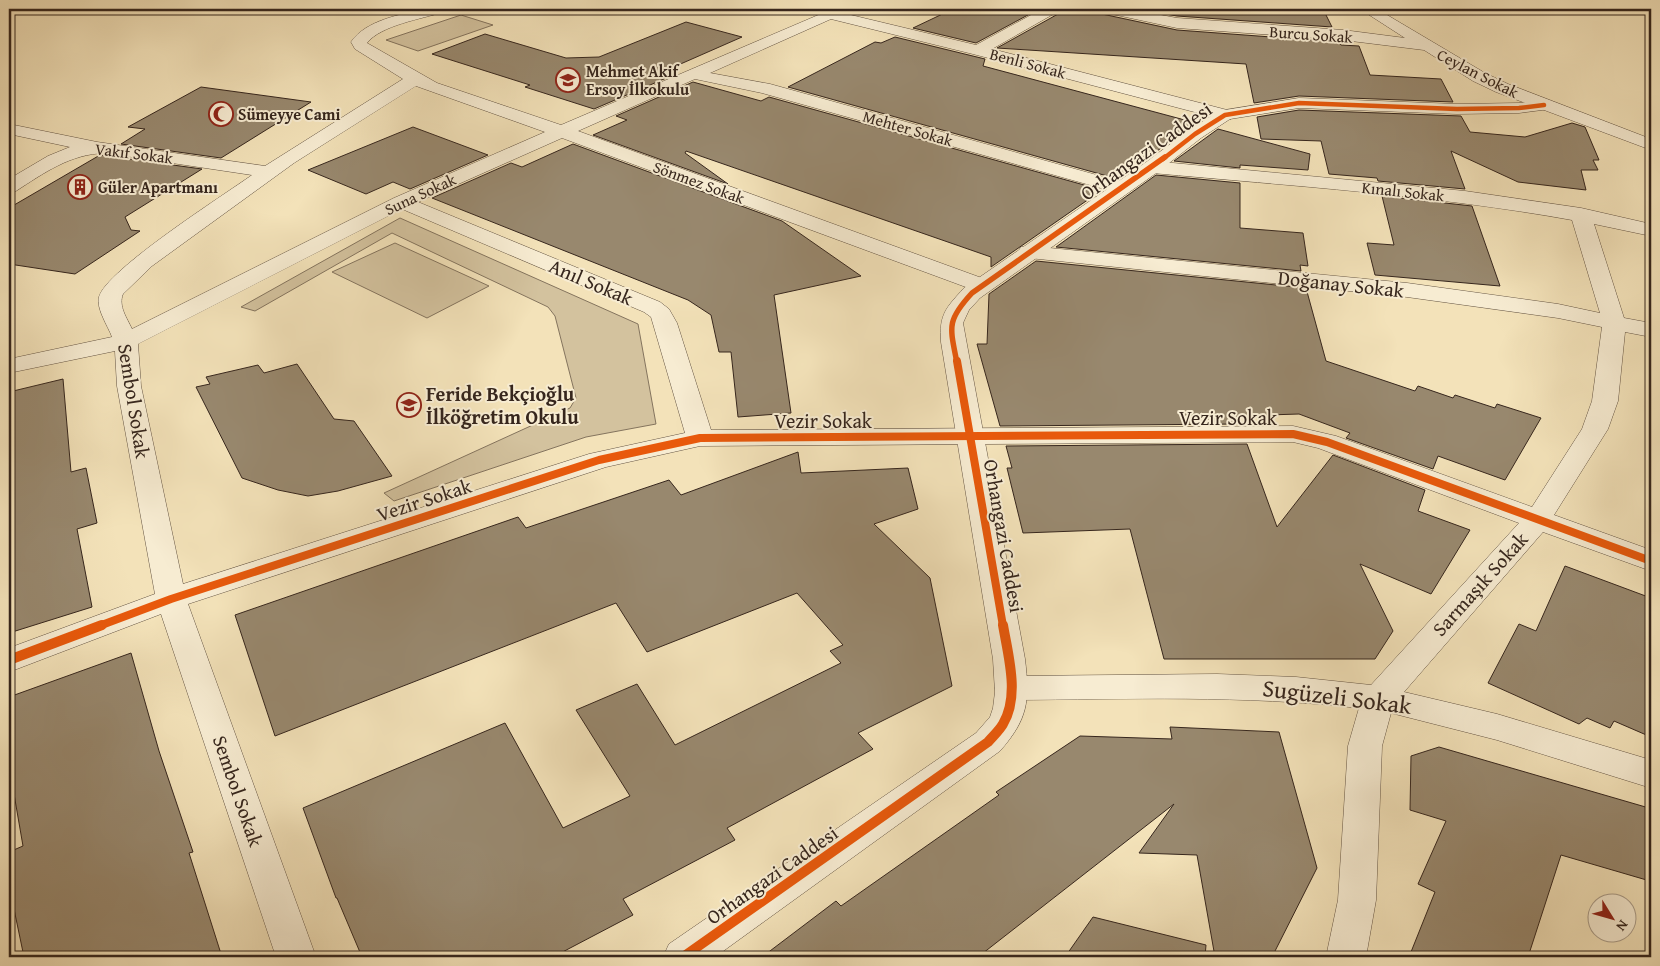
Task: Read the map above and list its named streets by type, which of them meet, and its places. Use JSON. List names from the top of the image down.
{
  "streets": {
    "street": [
      "Burcu Sokak",
      "Benli Sokak",
      "Ceylan Sokak",
      "Mehter Sokak",
      "Orhangazi Caddesi",
      "Vakıf Sokak",
      "Sönmez Sokak",
      "Kınalı Sokak",
      "Suna Sokak",
      "Anıl Sokak",
      "Doğanay Sokak",
      "Sembol Sokak",
      "Vezir Sokak",
      "Sarmaşık Sokak",
      "Sugüzeli Sokak"
    ]
  },
  "crossings": [
    ["Burcu Sokak", "Ceylan Sokak"],
    ["Benli Sokak", "Orhangazi Caddesi"],
    ["Benli Sokak", "Suna Sokak"],
    ["Ceylan Sokak", "Orhangazi Caddesi"],
    ["Mehter Sokak", "Orhangazi Caddesi"],
    ["Mehter Sokak", "Suna Sokak"],
    ["Orhangazi Caddesi", "Sönmez Sokak"],
    ["Orhangazi Caddesi", "Kınalı Sokak"],
    ["Orhangazi Caddesi", "Doğanay Sokak"],
    ["Orhangazi Caddesi", "Vezir Sokak"],
    ["Orhangazi Caddesi", "Sugüzeli Sokak"],
    ["Vakıf Sokak", "Sembol Sokak"],
    ["Sönmez Sokak", "Suna Sokak"],
    ["Sönmez Sokak", "Sembol Sokak"],
    ["Kınalı Sokak", "Sarmaşık Sokak"],
    ["Suna Sokak", "Anıl Sokak"],
    ["Suna Sokak", "Sembol Sokak"],
    ["Anıl Sokak", "Vezir Sokak"],
    ["Doğanay Sokak", "Sarmaşık Sokak"],
    ["Sembol Sokak", "Vezir Sokak"],
    ["Vezir Sokak", "Sarmaşık Sokak"],
    ["Sarmaşık Sokak", "Sugüzeli Sokak"]
  ],
  "places": {
    "school or university": ["Mehmet Akif Ersoy İlkokulu", "Feride Bekçioğlu İlköğretim Okulu"],
    "mosque": ["Sümeyye Cami"],
    "building": ["Güler Apartmanı"]
  },
  "north": "bottom right"
}
